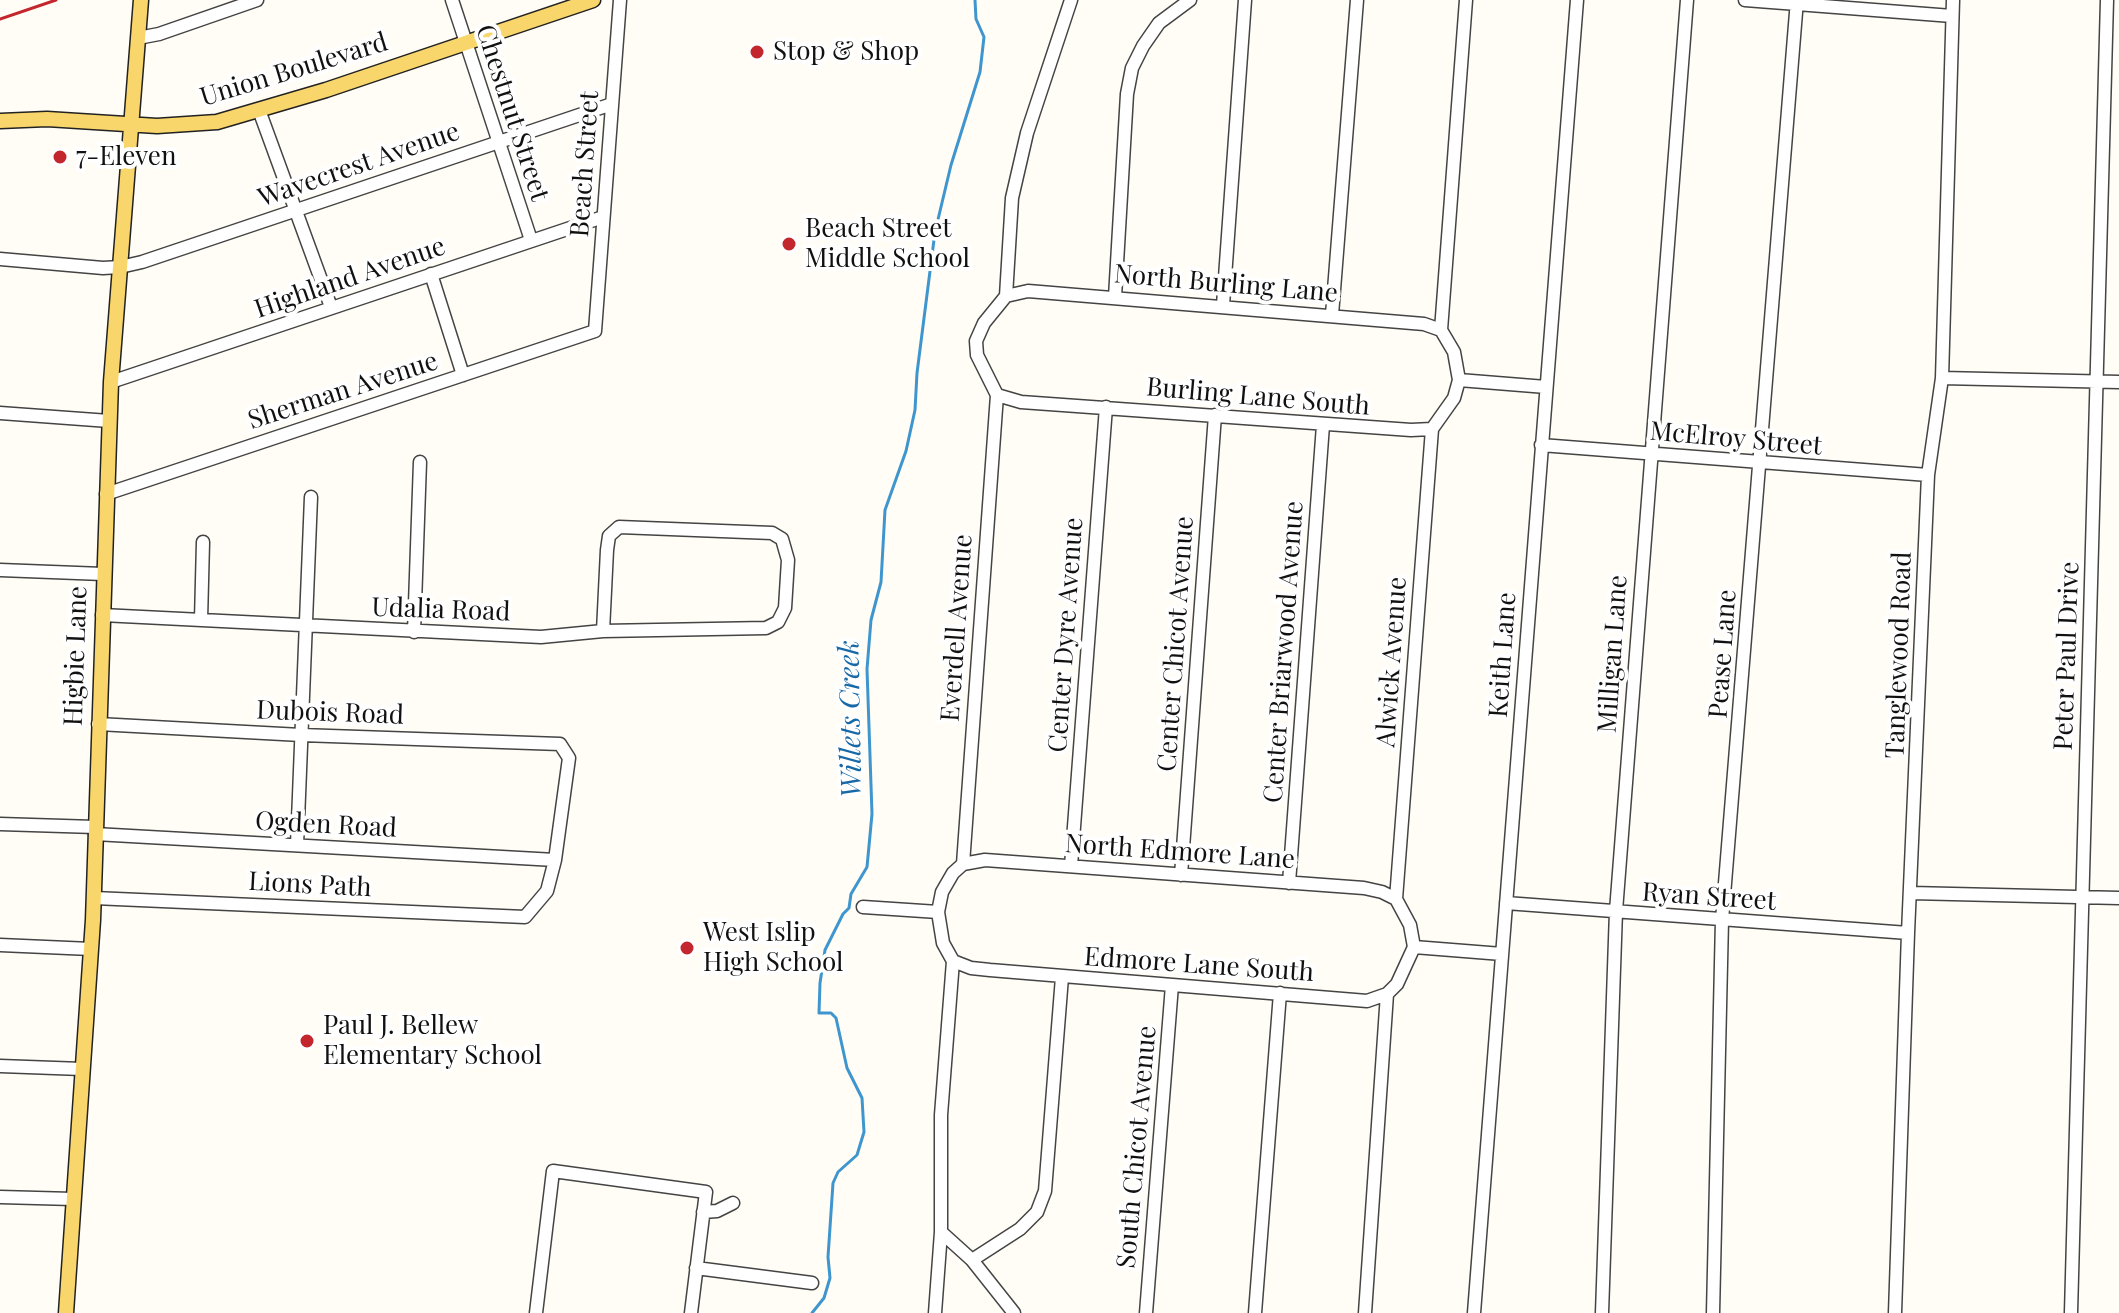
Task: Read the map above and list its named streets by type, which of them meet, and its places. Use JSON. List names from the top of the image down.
{
  "streets": {
    "main road": ["Union Boulevard", "Higbie Lane"],
    "street": [
      "Chestnut Street",
      "Beach Street",
      "Wavecrest Avenue",
      "Highland Avenue",
      "North Burling Lane",
      "Sherman Avenue",
      "Burling Lane South",
      "McElroy Street",
      "Udalia Road",
      "Everdell Avenue",
      "Center Dyre Avenue",
      "Center Chicot Avenue",
      "Center Briarwood Avenue",
      "Milligan Lane",
      "Pease Lane",
      "Keith Lane",
      "Tanglewood Road",
      "Peter Paul Drive",
      "Alwick Avenue",
      "Dubois Road",
      "Ogden Road",
      "North Edmore Lane",
      "Lions Path",
      "Ryan Street",
      "Edmore Lane South",
      "South Chicot Avenue"
    ]
  },
  "crossings": [
    ["Union Boulevard", "Chestnut Street"],
    ["Union Boulevard", "Higbie Lane"],
    ["Chestnut Street", "Wavecrest Avenue"],
    ["Chestnut Street", "Highland Avenue"],
    ["Beach Street", "Wavecrest Avenue"],
    ["Beach Street", "Highland Avenue"],
    ["Beach Street", "Sherman Avenue"],
    ["Wavecrest Avenue", "Higbie Lane"],
    ["Highland Avenue", "Higbie Lane"],
    ["Sherman Avenue", "Higbie Lane"],
    ["Burling Lane South", "Everdell Avenue"],
    ["Burling Lane South", "Center Dyre Avenue"],
    ["Burling Lane South", "Center Chicot Avenue"],
    ["Burling Lane South", "Center Briarwood Avenue"],
    ["Burling Lane South", "Alwick Avenue"],
    ["McElroy Street", "Milligan Lane"],
    ["McElroy Street", "Pease Lane"],
    ["McElroy Street", "Keith Lane"],
    ["McElroy Street", "Tanglewood Road"],
    ["Udalia Road", "Higbie Lane"],
    ["Everdell Avenue", "North Edmore Lane"],
    ["Center Dyre Avenue", "North Edmore Lane"],
    ["Center Chicot Avenue", "North Edmore Lane"],
    ["Center Briarwood Avenue", "North Edmore Lane"],
    ["Milligan Lane", "Ryan Street"],
    ["Pease Lane", "Ryan Street"],
    ["Keith Lane", "Ryan Street"],
    ["Tanglewood Road", "Ryan Street"],
    ["Higbie Lane", "Dubois Road"],
    ["Higbie Lane", "Ogden Road"],
    ["Higbie Lane", "Lions Path"],
    ["Alwick Avenue", "North Edmore Lane"],
    ["Dubois Road", "Ogden Road"],
    ["Dubois Road", "Lions Path"],
    ["Ogden Road", "Lions Path"],
    ["Edmore Lane South", "South Chicot Avenue"]
  ],
  "water": ["Willets Creek"],
  "places": [
    "Stop & Shop",
    "7-Eleven",
    "Beach Street Middle School",
    "West Islip High School",
    "Paul J. Bellew Elementary School"
  ]
}
